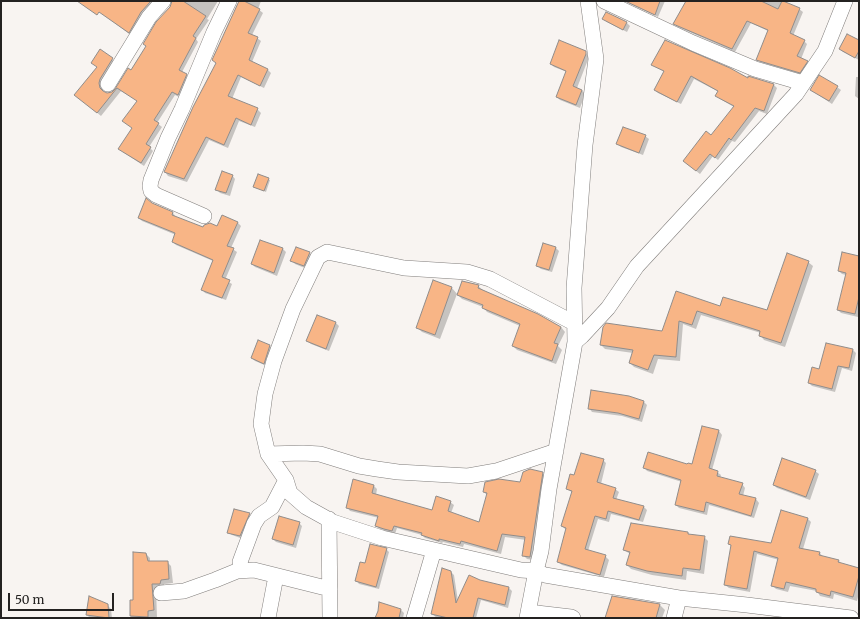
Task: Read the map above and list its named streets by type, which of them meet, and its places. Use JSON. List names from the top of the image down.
{
  "scale_bar": "50 m"
}
